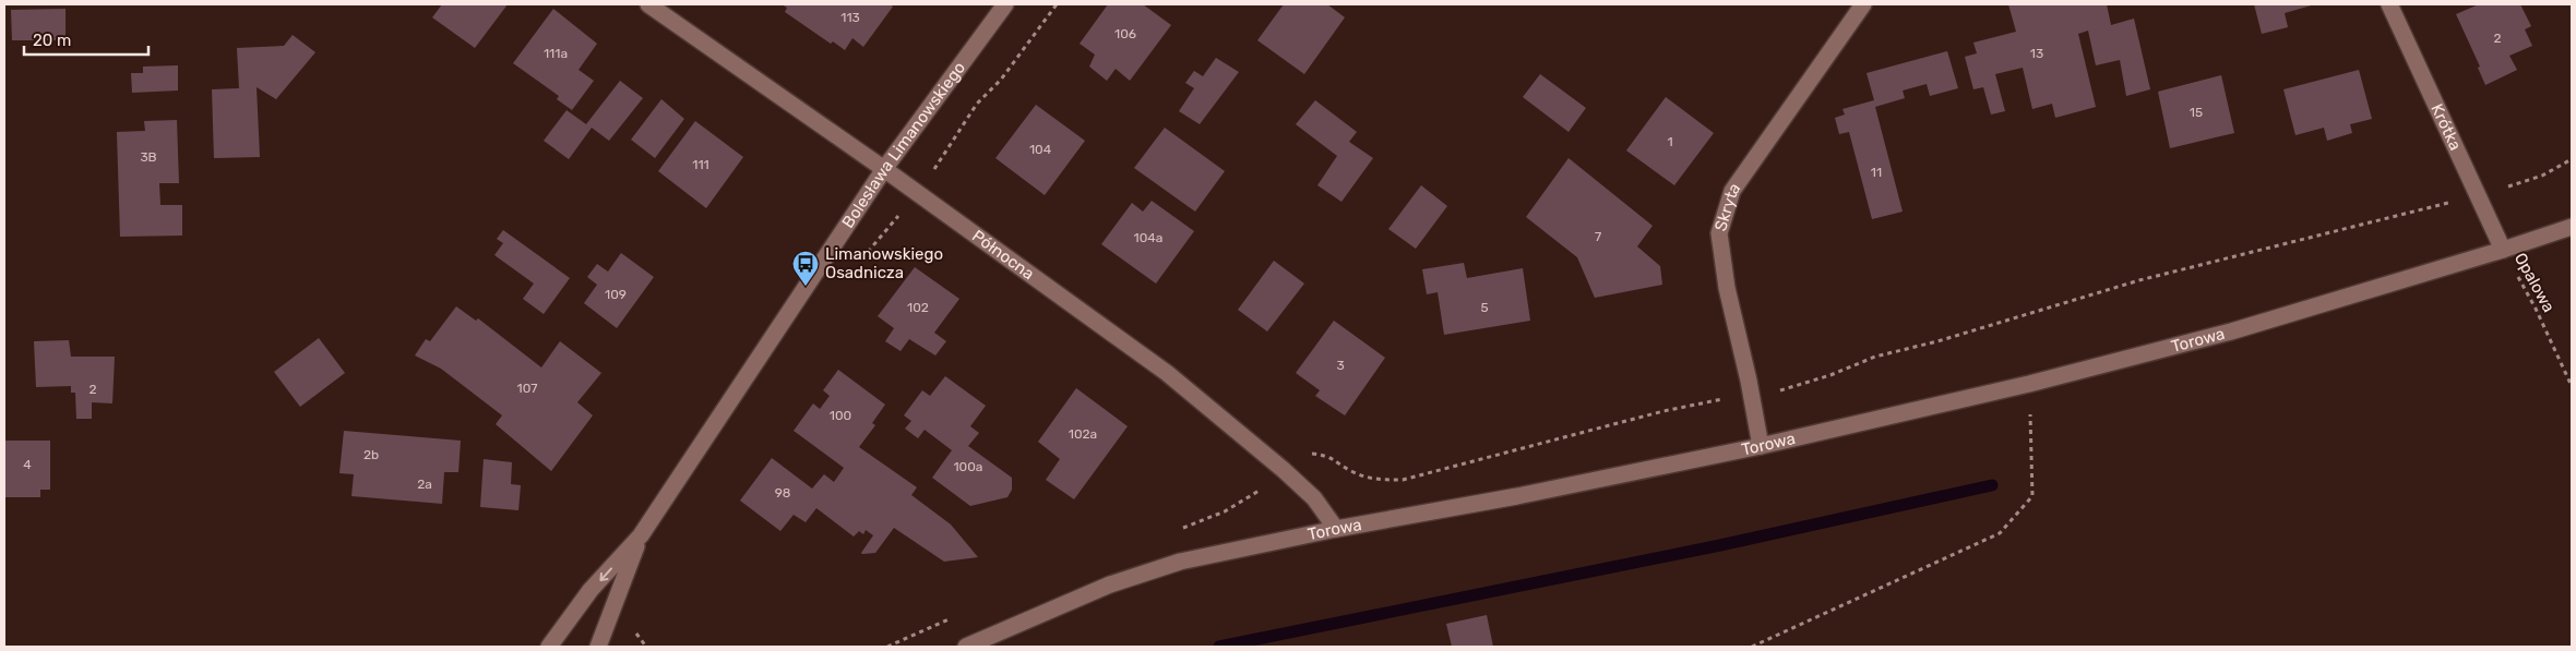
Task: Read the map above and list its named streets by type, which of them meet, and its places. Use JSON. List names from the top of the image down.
{
  "streets": {
    "street": [
      "Krótka",
      "Bolesława Limanowskiego",
      "Skryta",
      "Północna",
      "Torowa"
    ],
    "path": ["Opalowa"]
  },
  "crossings": [
    ["Krótka", "Opalowa"],
    ["Krótka", "Torowa"],
    ["Bolesława Limanowskiego", "Północna"],
    ["Skryta", "Torowa"],
    ["Północna", "Torowa"],
    ["Opalowa", "Torowa"]
  ],
  "places": {
    "bus stop": ["Limanowskiego Osadnicza"]
  },
  "house_numbers": [
    "113",
    "106",
    "2",
    "111a",
    "13",
    "15",
    "1",
    "104",
    "3B",
    "111",
    "11",
    "7",
    "104a",
    "109",
    "102",
    "5",
    "3",
    "107",
    "2",
    "100",
    "102a",
    "2b",
    "4",
    "100a",
    "2a",
    "98"
  ],
  "scale_bar": "20 m"
}
